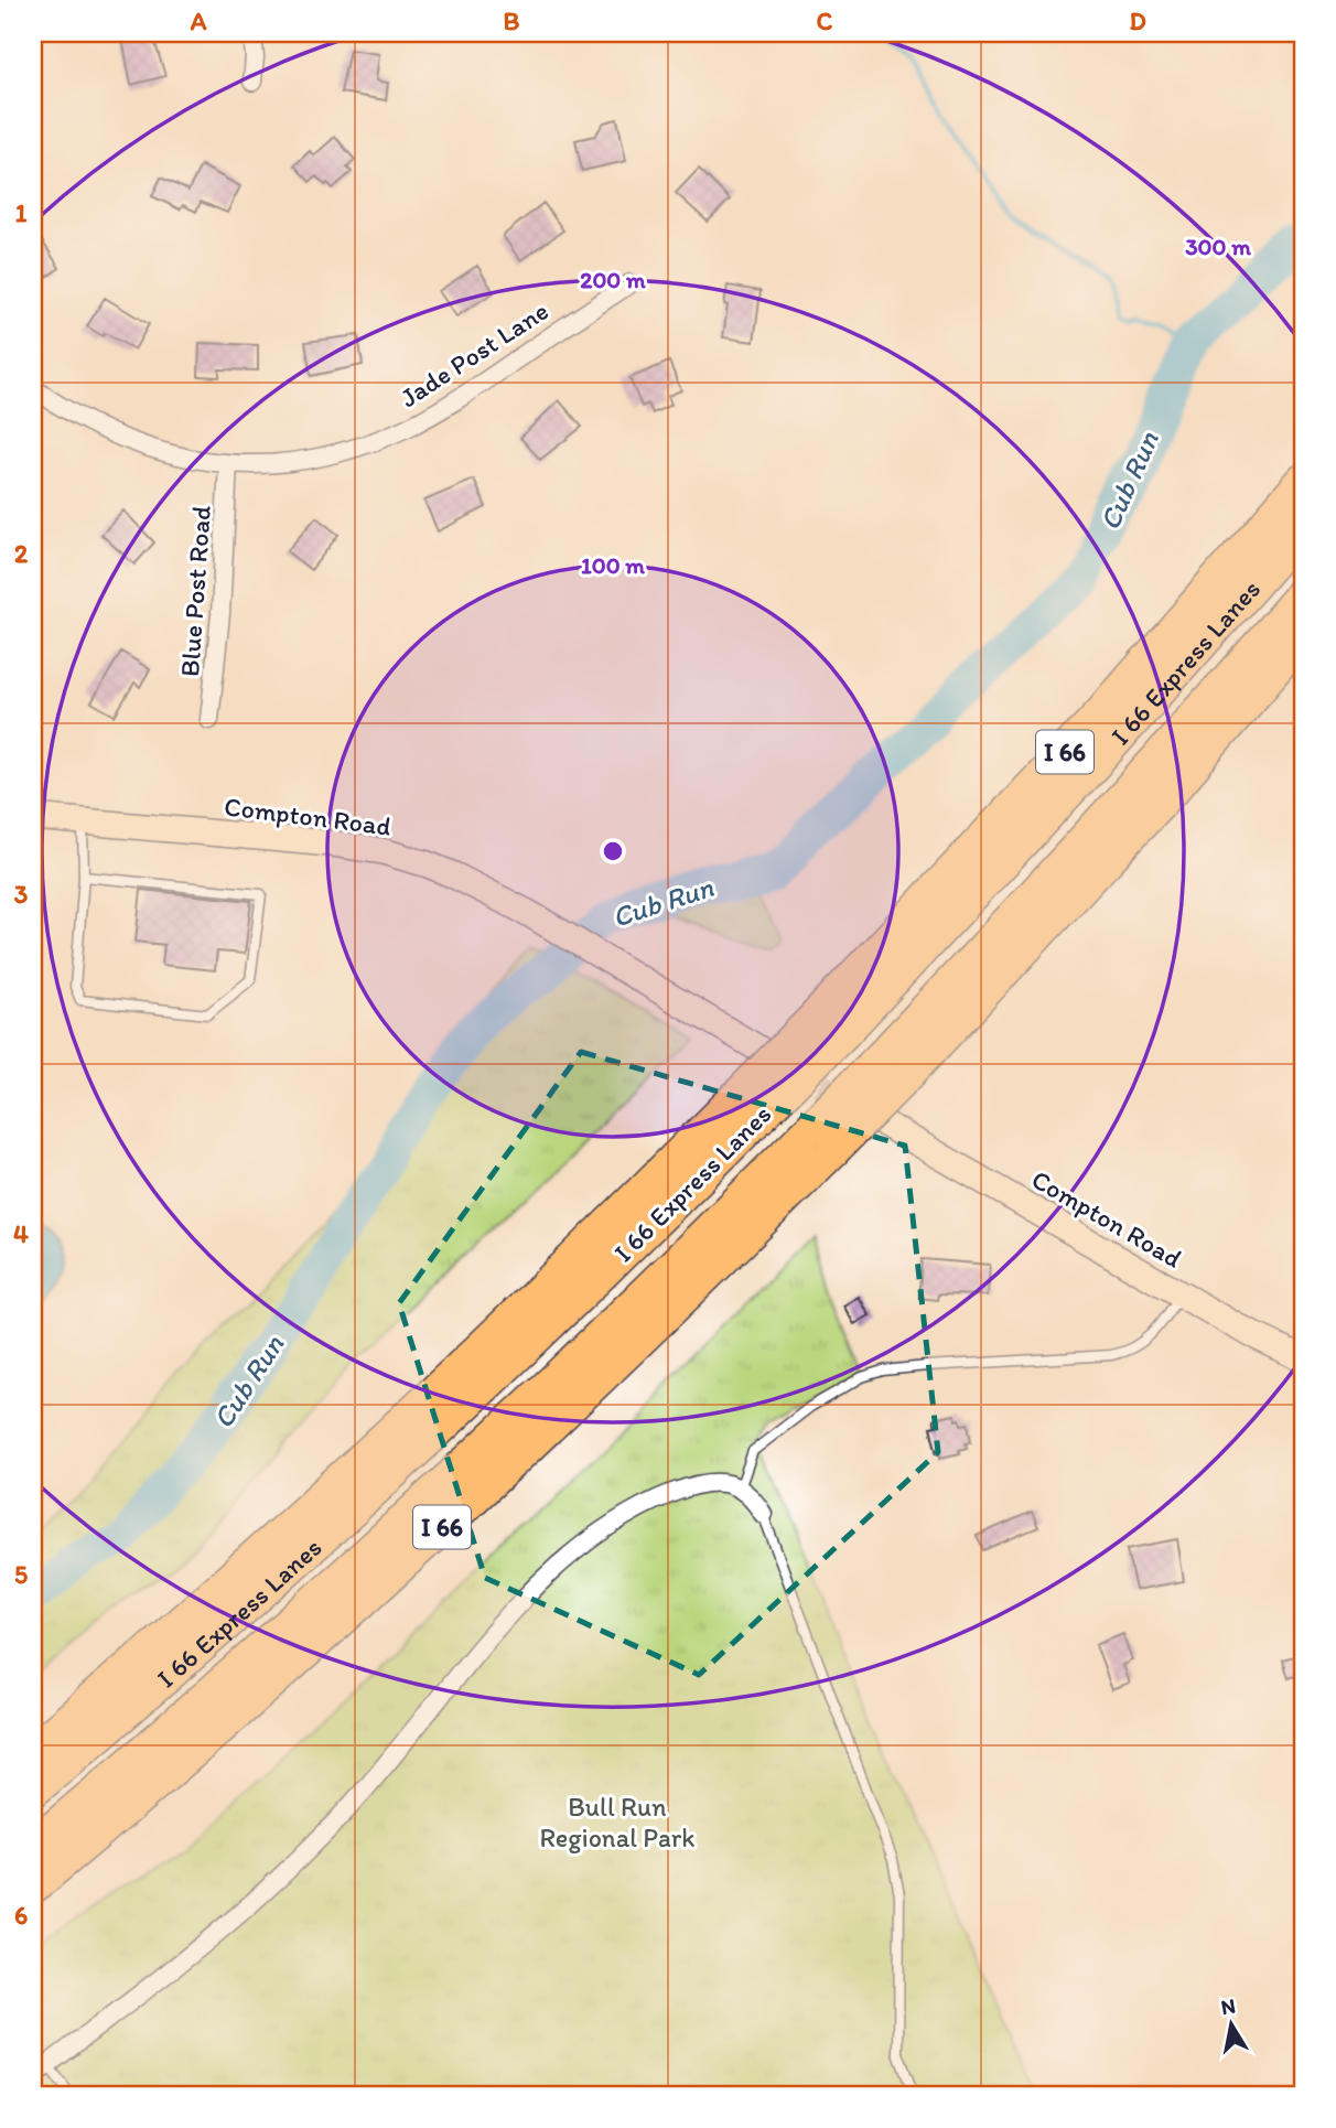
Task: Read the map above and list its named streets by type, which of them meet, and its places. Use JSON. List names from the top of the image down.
{
  "streets": {
    "highway": ["I 66 Express Lanes", "I 66"],
    "street": ["Jade Post Lane", "Blue Post Road", "Compton Road"]
  },
  "crossings": [
    ["Jade Post Lane", "Blue Post Road"],
    ["I 66 Express Lanes", "I 66"]
  ],
  "water": ["Cub Run"],
  "parks": ["Bull Run Regional Park"],
  "north": "top",
  "grid": {
    "columns": [
      "A",
      "B",
      "C",
      "D"
    ],
    "rows": [
      "1",
      "2",
      "3",
      "4",
      "5",
      "6"
    ]
  },
  "rings": ["300 m", "200 m", "100 m"]
}
